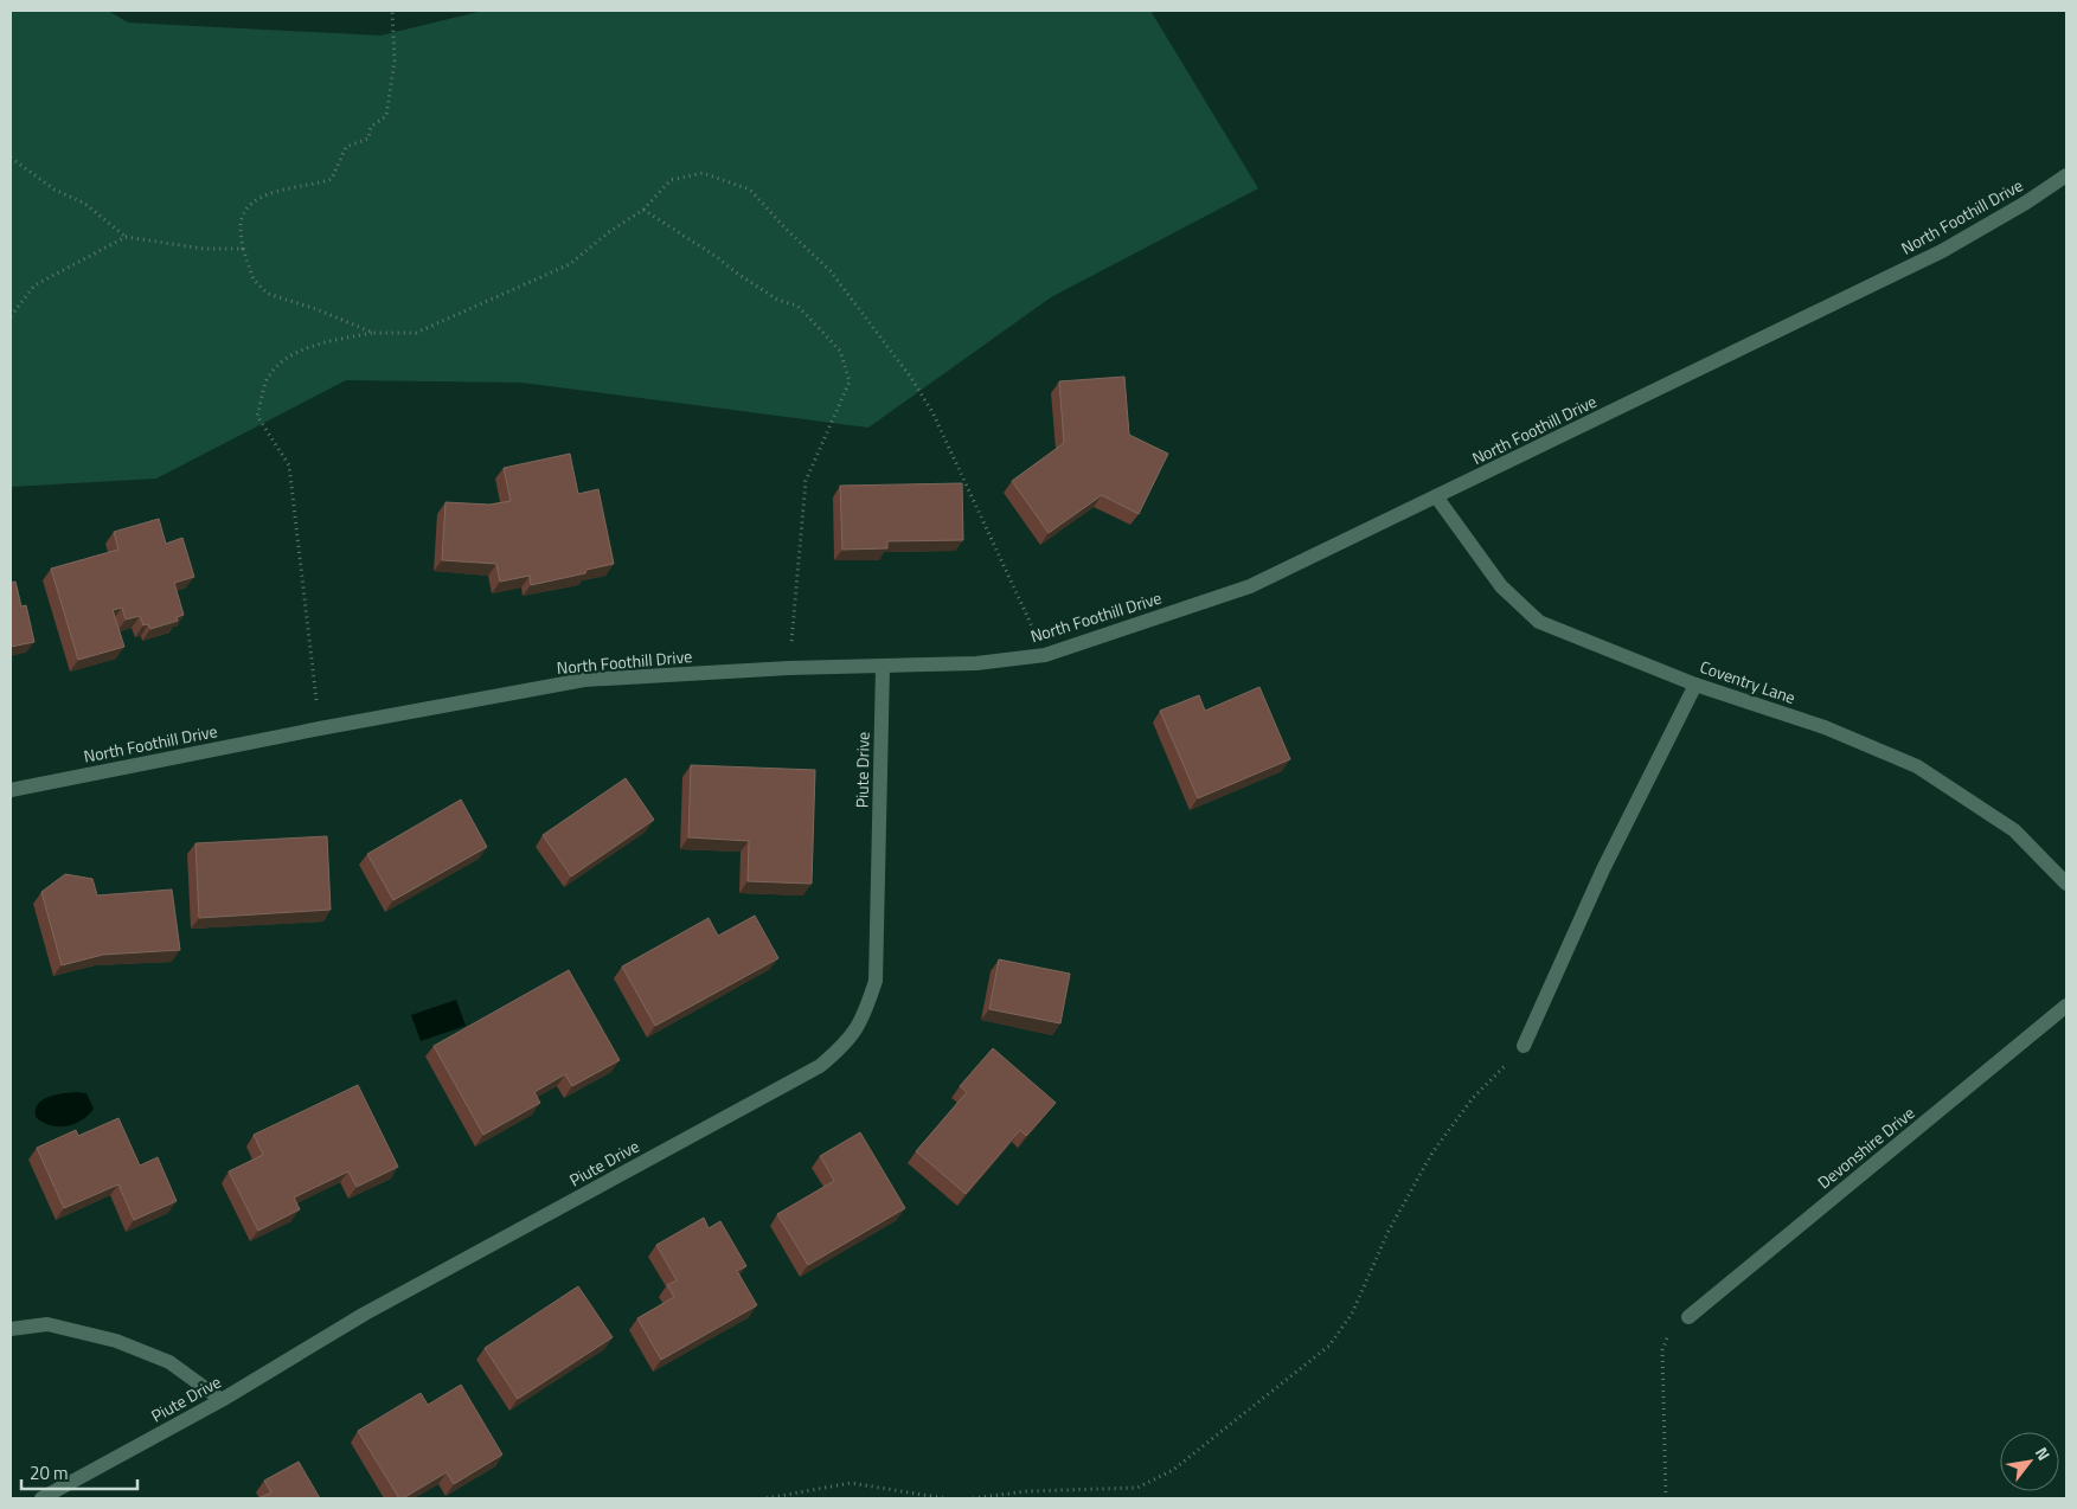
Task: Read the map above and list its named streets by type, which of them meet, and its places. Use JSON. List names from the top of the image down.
{
  "streets": {
    "street": [
      "North Foothill Drive",
      "Coventry Lane",
      "Piute Drive",
      "Devonshire Drive"
    ]
  },
  "crossings": [
    ["North Foothill Drive", "Coventry Lane"],
    ["North Foothill Drive", "Piute Drive"]
  ],
  "scale_bar": "20 m",
  "north": "top right"
}
